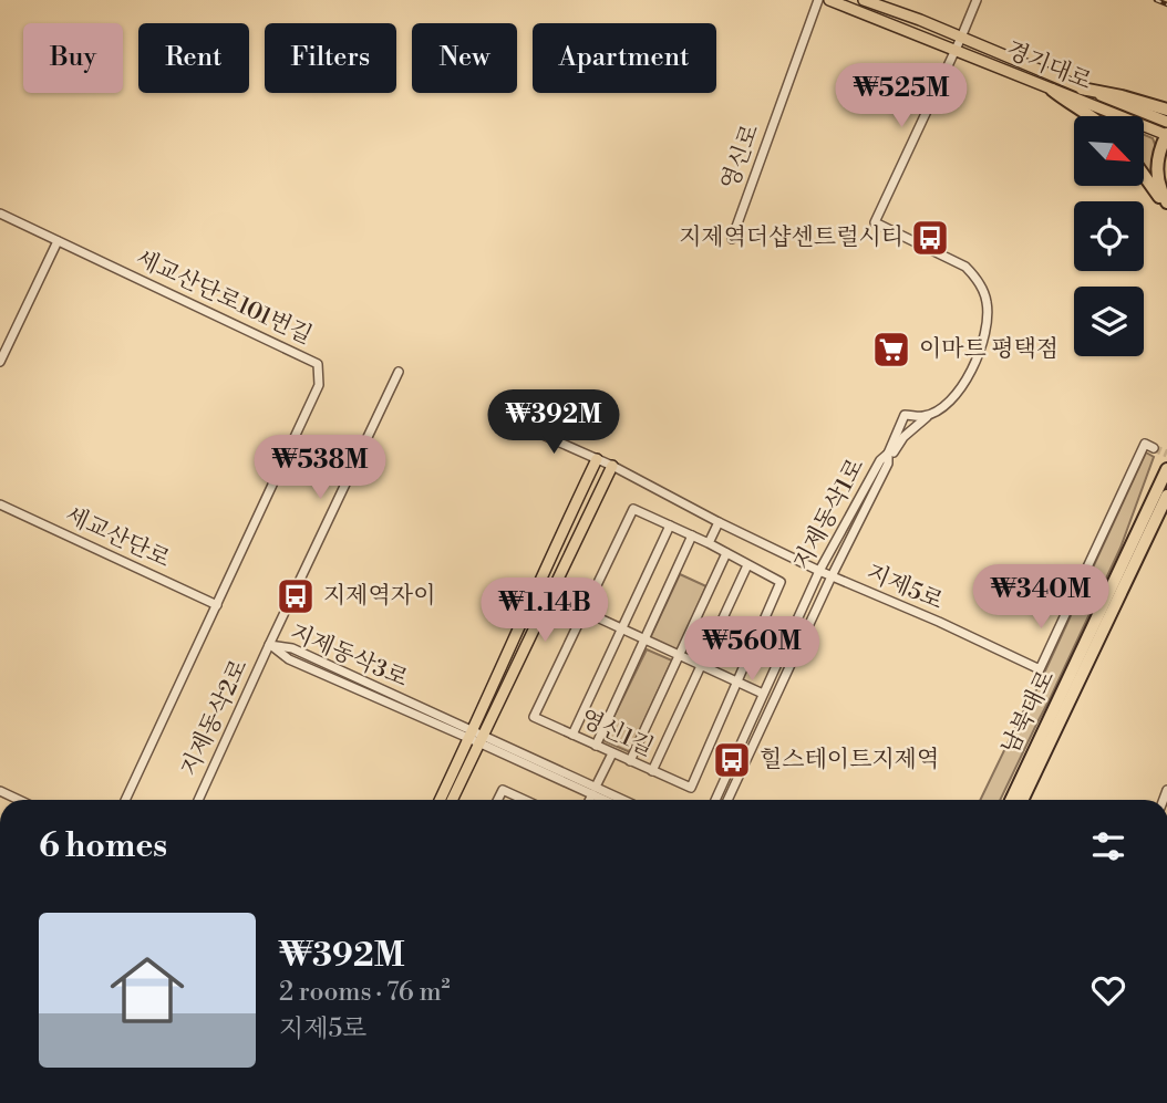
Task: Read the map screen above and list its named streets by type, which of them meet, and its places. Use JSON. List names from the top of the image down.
{
  "streets": {
    "highway": ["남북대로"],
    "main road": ["경기대로"],
    "street": [
      "영신로",
      "세교산단로101번길",
      "지제동삭1로",
      "세교산단로",
      "지제5로",
      "지제동삭3로",
      "지제동삭2로",
      "영신1길"
    ]
  },
  "crossings": [
    ["경기대로", "지제동삭1로"],
    ["세교산단로101번길", "세교산단로"],
    ["지제동삭1로", "지제5로"],
    ["지제동삭3로", "지제동삭2로"]
  ],
  "places": {
    "bus stop": ["지제역더샵센트럴시티", "지제역자이", "힐스테이트지제역"],
    "supermarket": ["이마트 평택점"]
  },
  "north": "bottom right",
  "page": {
    "chip": [
      "Buy",
      "Rent",
      "Filters",
      "New",
      "Apartment"
    ],
    "price": [
      "₩525M",
      "₩392M",
      "₩538M",
      "₩340M",
      "₩1.14B",
      "₩560M"
    ],
    "heading": "6 homes",
    "list": [
      {
        "name": "₩392M",
        "note": "2 rooms · 76 m² · 지제5로"
      }
    ]
  }
}
